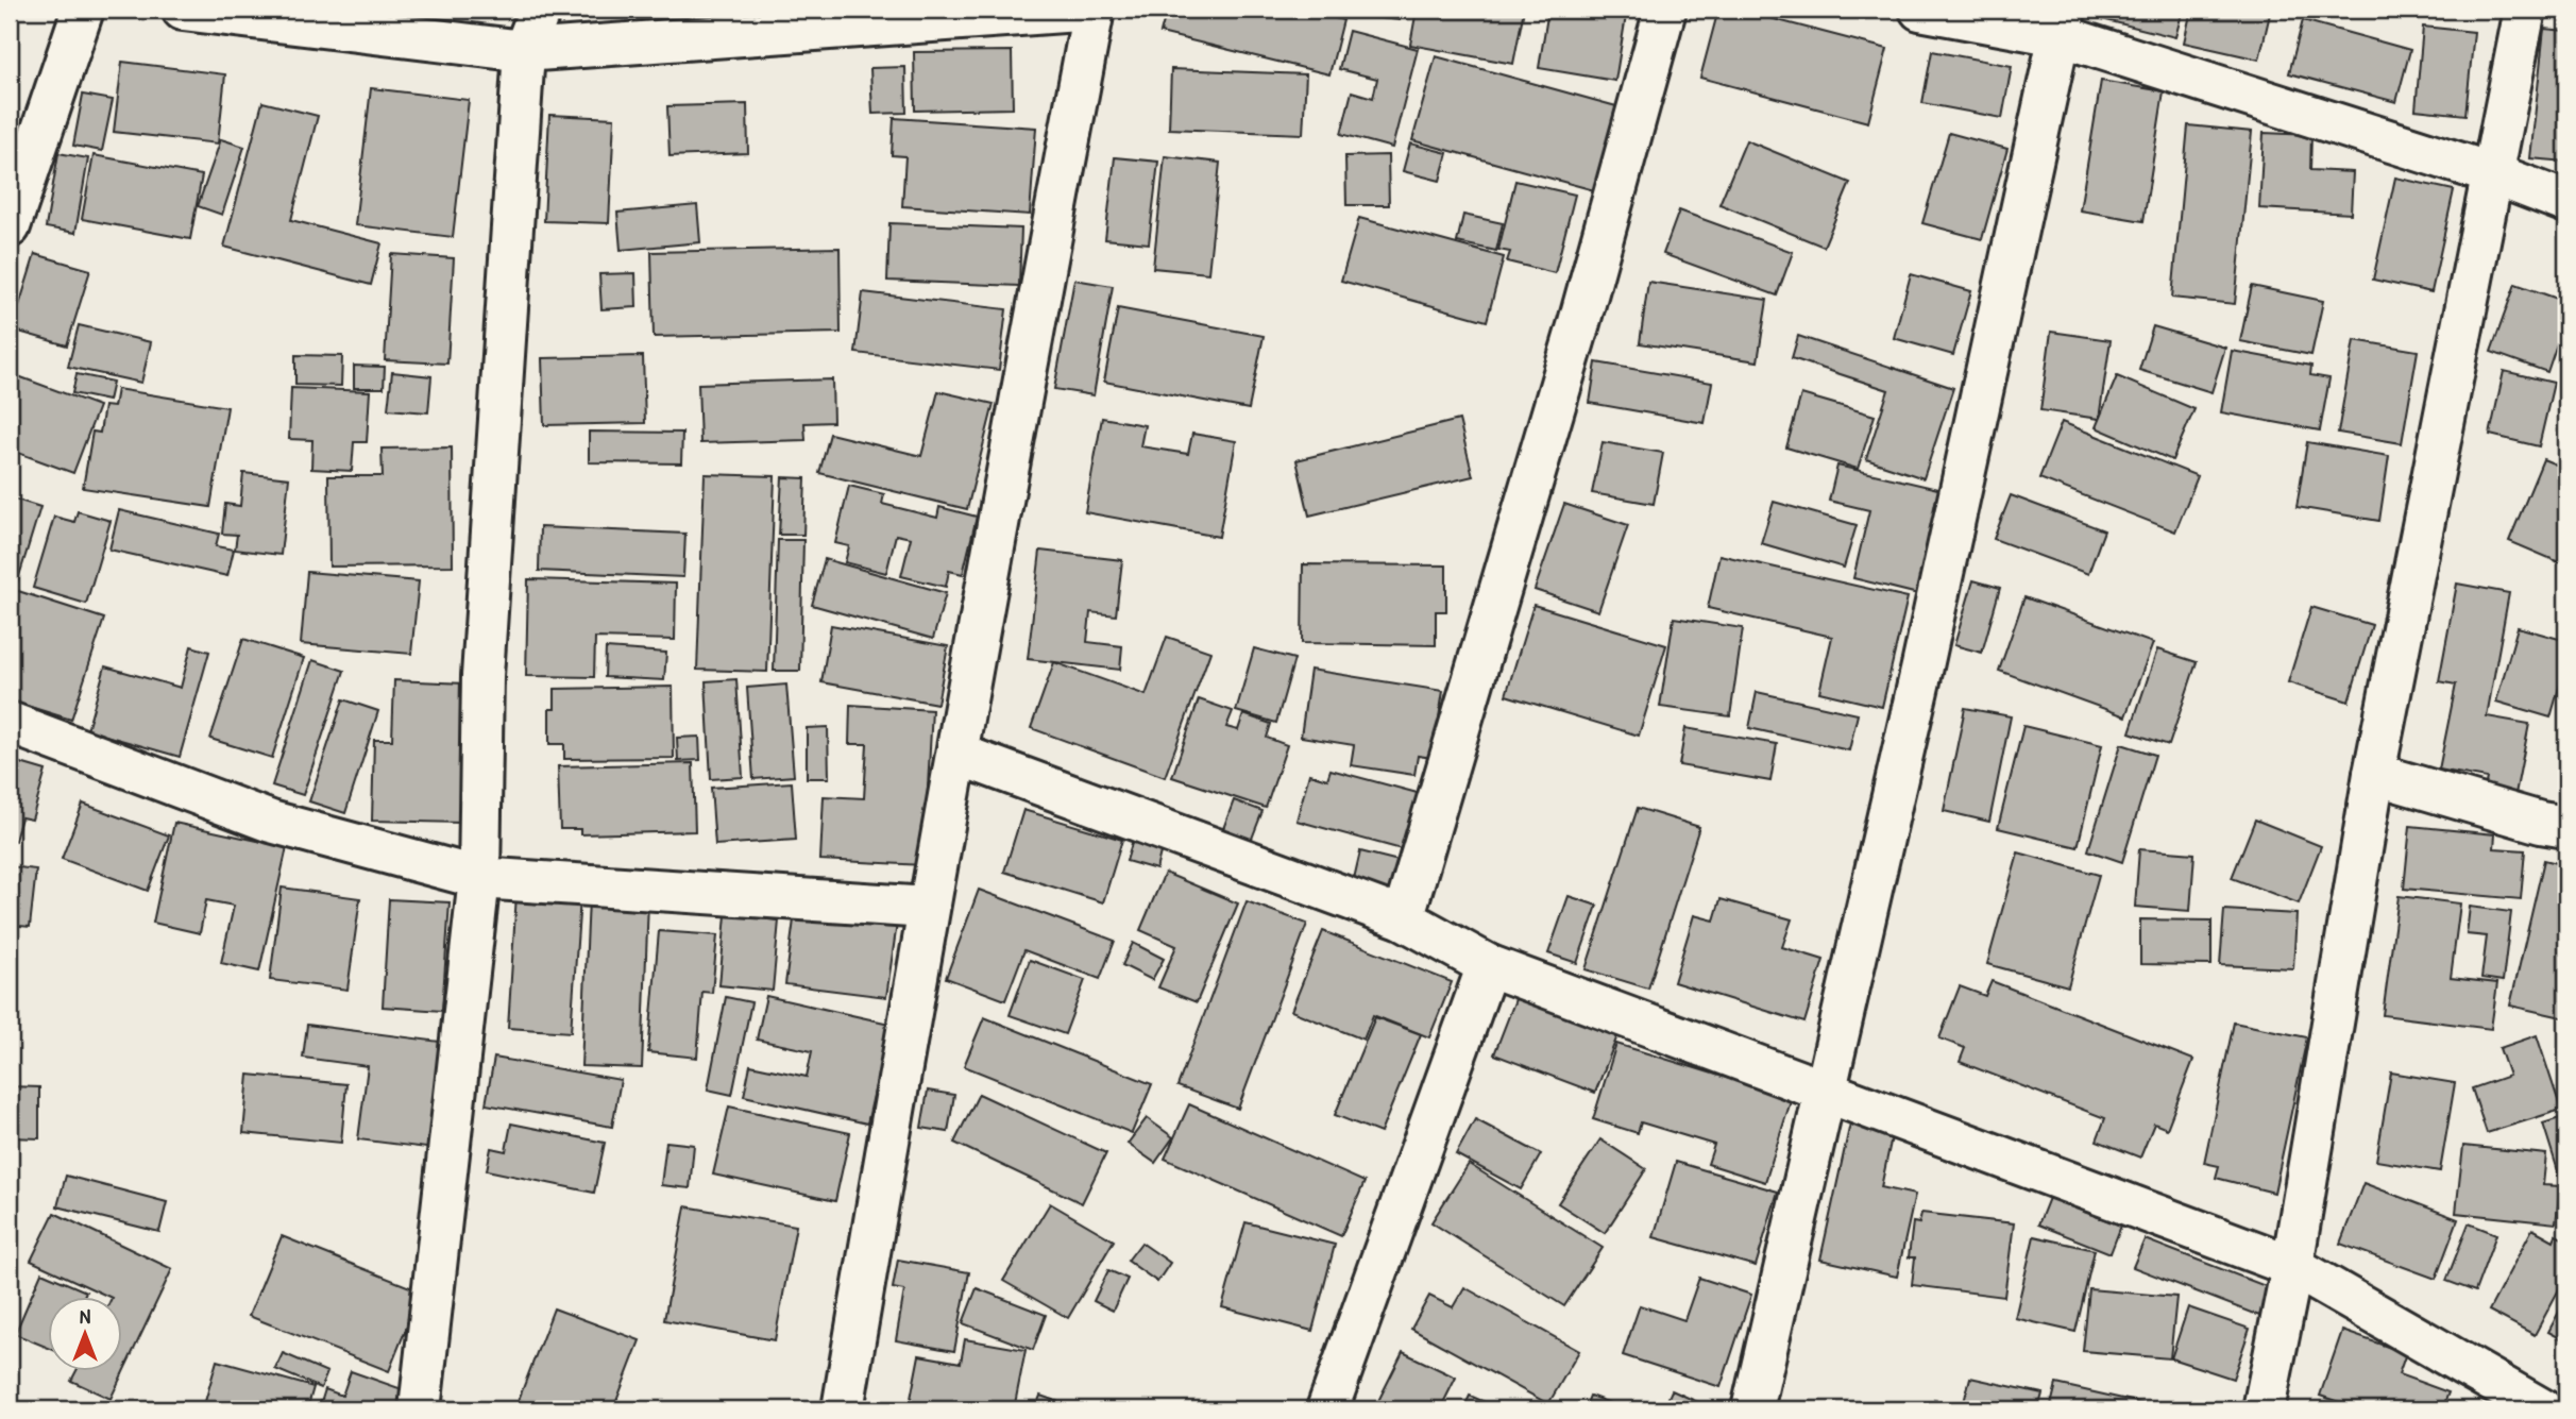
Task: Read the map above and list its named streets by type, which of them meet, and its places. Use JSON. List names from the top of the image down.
{
  "north": "top"
}
